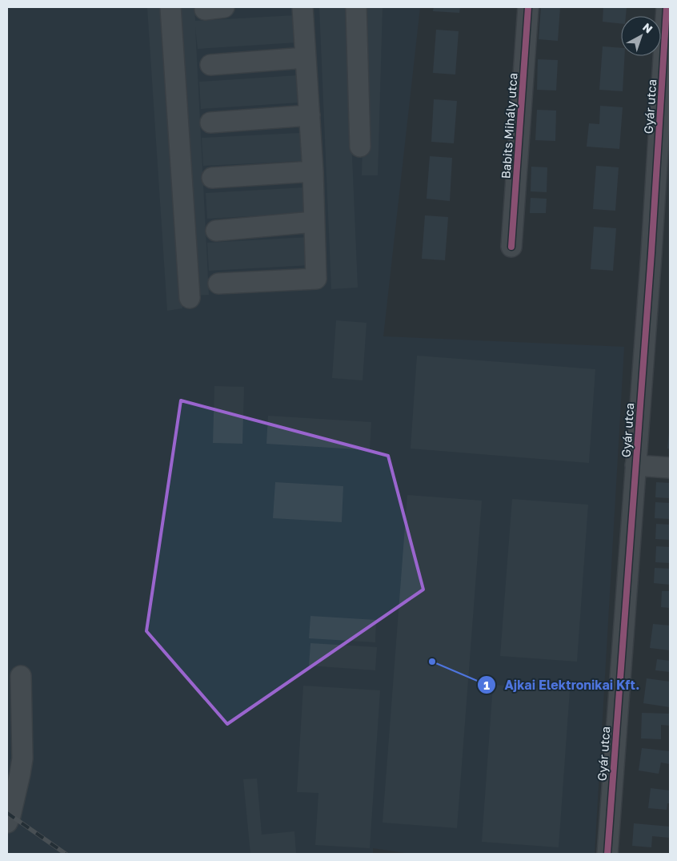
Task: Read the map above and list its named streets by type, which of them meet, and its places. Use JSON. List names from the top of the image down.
{
  "streets": {
    "street": ["Gyár utca", "Babits Mihály utca"]
  },
  "places": ["Ajkai Elektronikai Kft."],
  "north": "top right"
}
